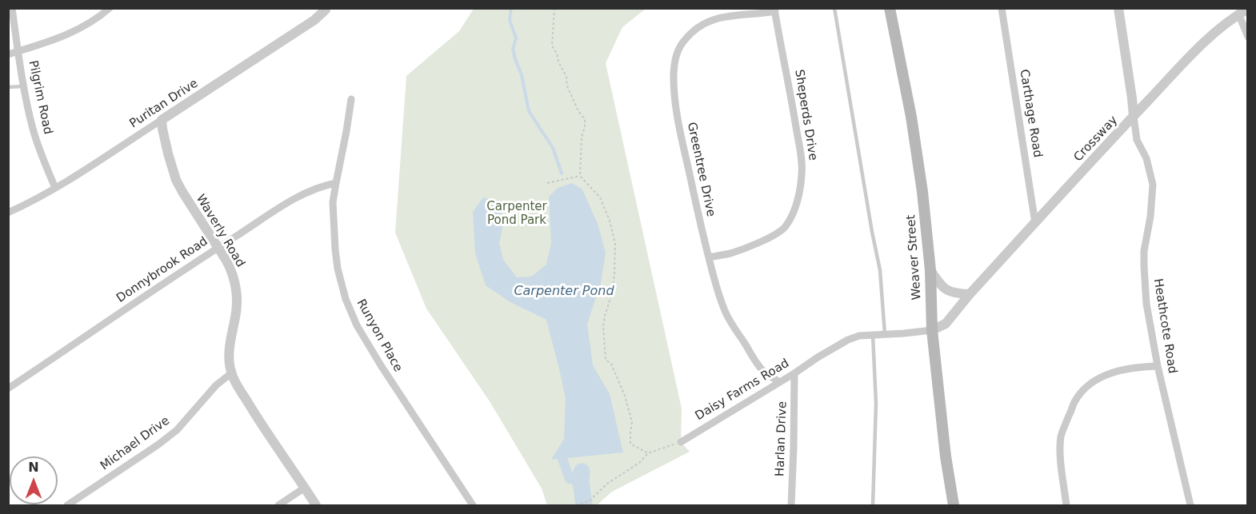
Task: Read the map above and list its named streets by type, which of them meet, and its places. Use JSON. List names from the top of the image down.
{
  "streets": {
    "main road": ["Weaver Street"],
    "street": [
      "Pilgrim Road",
      "Puritan Drive",
      "Carthage Road",
      "Sheperds Drive",
      "Crossway",
      "Greentree Drive",
      "Waverly Road",
      "Donnybrook Road",
      "Heathcote Road",
      "Runyon Place",
      "Daisy Farms Road",
      "Harlan Drive",
      "Michael Drive"
    ]
  },
  "crossings": [
    ["Pilgrim Road", "Puritan Drive"],
    ["Puritan Drive", "Waverly Road"],
    ["Carthage Road", "Crossway"],
    ["Sheperds Drive", "Greentree Drive"],
    ["Crossway", "Weaver Street"],
    ["Crossway", "Heathcote Road"],
    ["Crossway", "Daisy Farms Road"],
    ["Greentree Drive", "Daisy Farms Road"],
    ["Waverly Road", "Donnybrook Road"],
    ["Waverly Road", "Michael Drive"],
    ["Weaver Street", "Daisy Farms Road"],
    ["Donnybrook Road", "Runyon Place"],
    ["Daisy Farms Road", "Harlan Drive"]
  ],
  "water": ["Carpenter Pond"],
  "parks": ["Carpenter Pond Park"],
  "north": "top"
}
